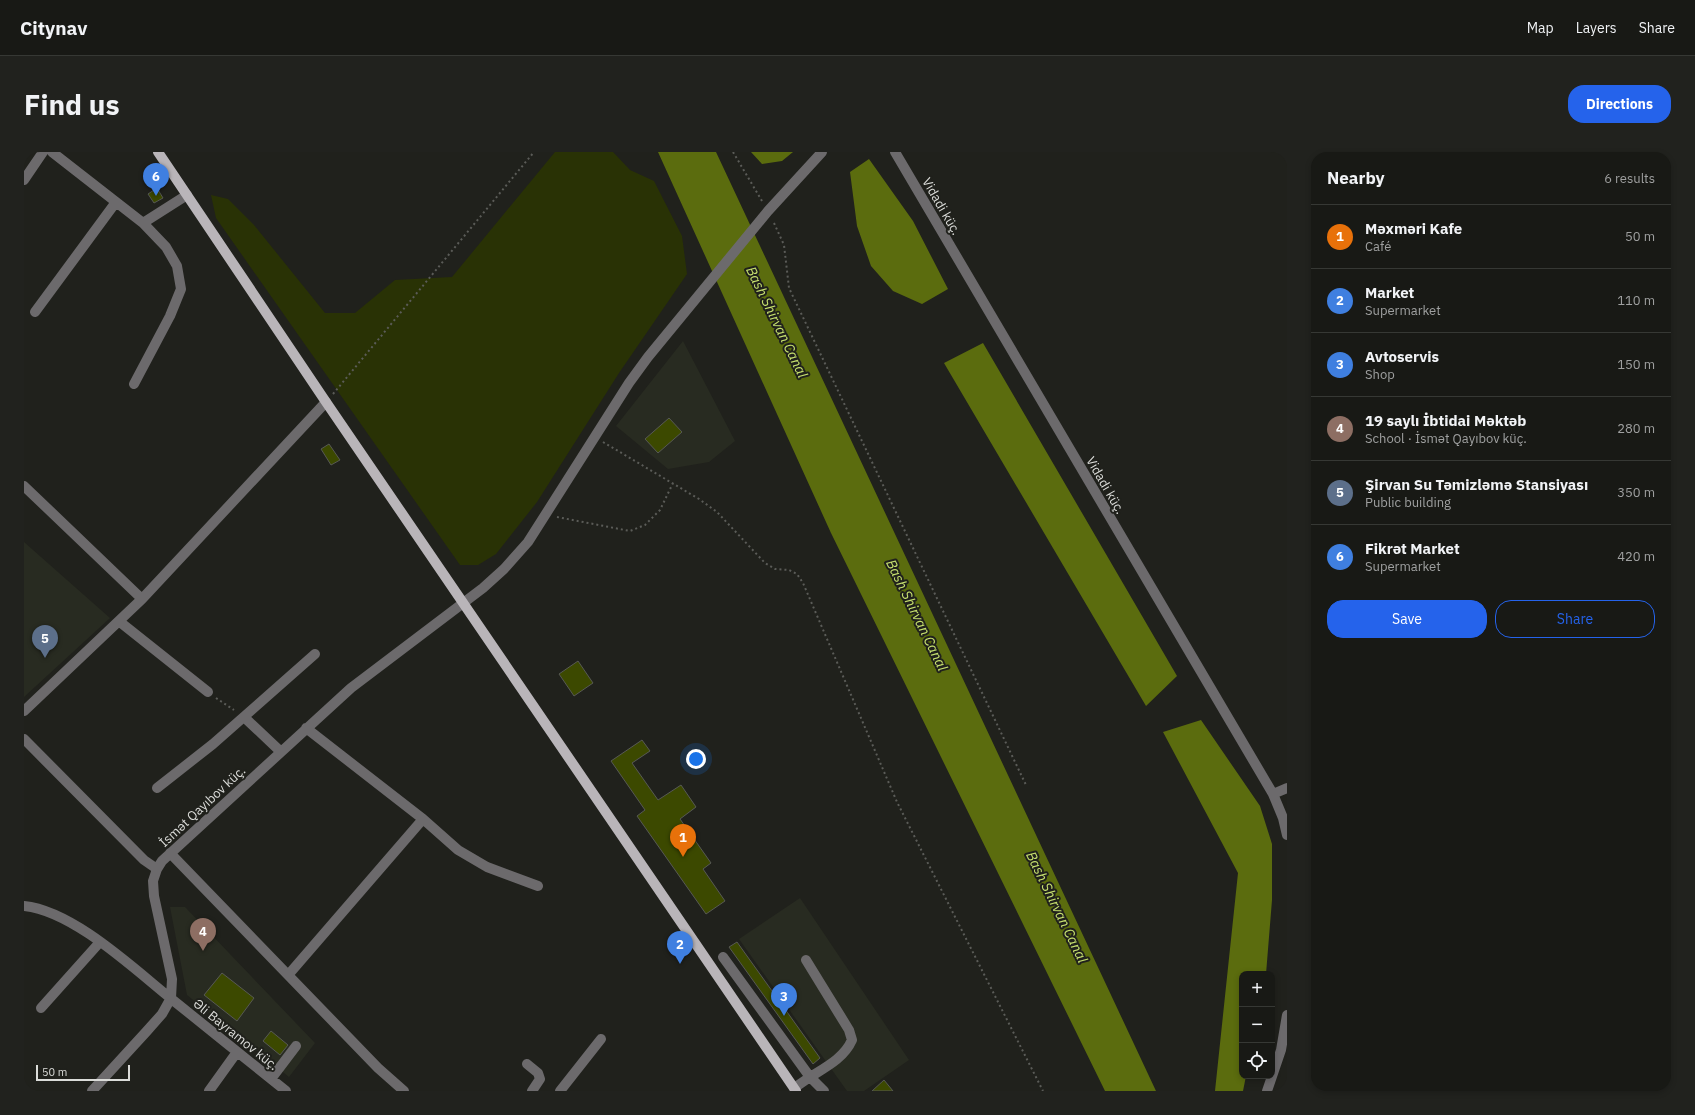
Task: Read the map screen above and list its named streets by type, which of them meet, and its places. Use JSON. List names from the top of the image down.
{
  "streets": {
    "street": ["Vidadi küç.", "İsmət Qayıbov küç.", "Əli Bayramov küç."]
  },
  "crossings": [
    ["İsmət Qayıbov küç.", "Əli Bayramov küç."]
  ],
  "water": ["Bash Shirvan Canal"],
  "scale_bar": "50 m",
  "page": {
    "header": "Citynav",
    "nav": ["Map", "Layers", "Share"],
    "buttons": [
      "Directions",
      ["Save", "Share"]
    ],
    "title": "Find us",
    "heading": ["Nearby", "6 results"],
    "pins": [
      "6",
      "5",
      "1",
      "4",
      "2",
      "3"
    ],
    "list": [
      {
        "mark": "1",
        "name": "Məxməri Kafe",
        "note": "Café",
        "value": "50 m"
      },
      {
        "mark": "2",
        "name": "Market",
        "note": "Supermarket",
        "value": "110 m"
      },
      {
        "mark": "3",
        "name": "Avtoservis",
        "note": "Shop",
        "value": "150 m"
      },
      {
        "mark": "4",
        "name": "19 saylı İbtidai Məktəb",
        "note": "School · İsmət Qayıbov küç.",
        "value": "280 m"
      },
      {
        "mark": "5",
        "name": "Şirvan Su Təmizləmə Stansiyası",
        "note": "Public building",
        "value": "350 m"
      },
      {
        "mark": "6",
        "name": "Fikrət Market",
        "note": "Supermarket",
        "value": "420 m"
      }
    ],
    "map_buttons": ["+", "−"],
    "scale": "50 m"
  }
}
